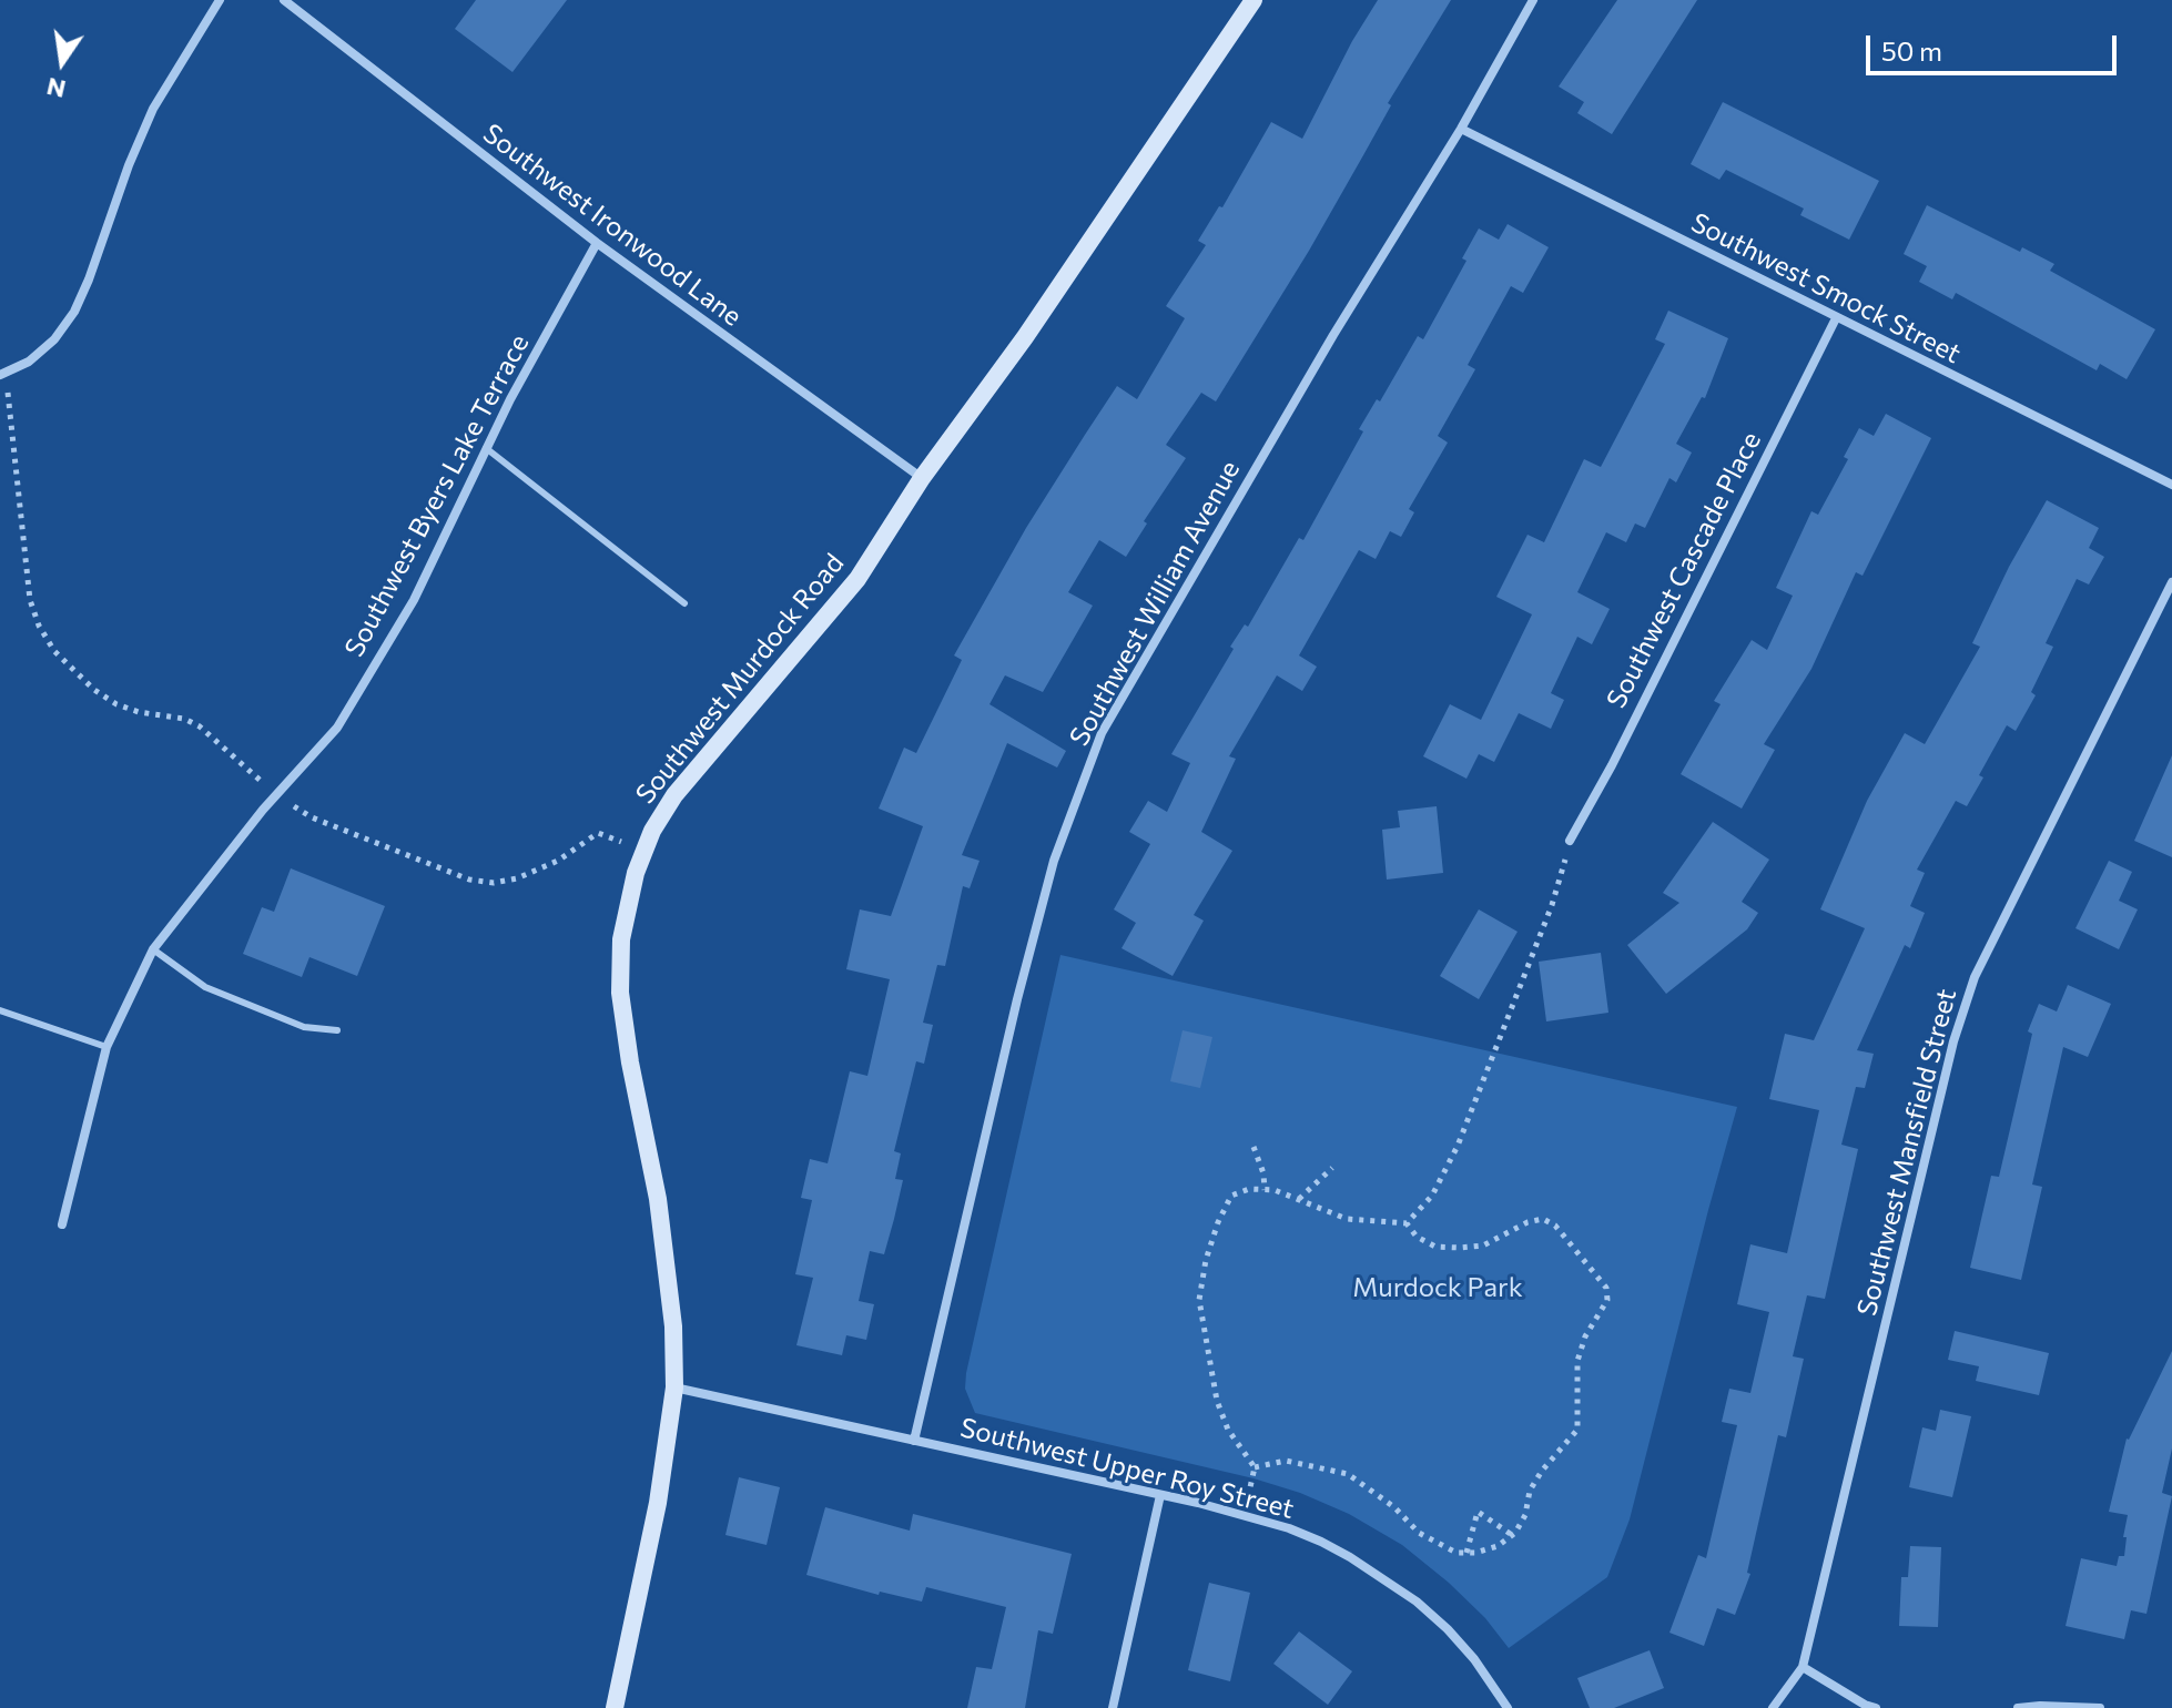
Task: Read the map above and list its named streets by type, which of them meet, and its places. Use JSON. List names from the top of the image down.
{
  "streets": {
    "main road": ["Southwest Murdock Road"],
    "street": [
      "Southwest Ironwood Lane",
      "Southwest Smock Street",
      "Southwest Byers Lake Terrace",
      "Southwest Cascade Place",
      "Southwest William Avenue",
      "Southwest Mansfield Street",
      "Southwest Upper Roy Street"
    ]
  },
  "crossings": [
    ["Southwest Ironwood Lane", "Southwest Byers Lake Terrace"],
    ["Southwest Ironwood Lane", "Southwest Murdock Road"],
    ["Southwest Smock Street", "Southwest Cascade Place"],
    ["Southwest Smock Street", "Southwest William Avenue"],
    ["Southwest William Avenue", "Southwest Upper Roy Street"],
    ["Southwest Murdock Road", "Southwest Upper Roy Street"]
  ],
  "parks": ["Murdock Park"],
  "scale_bar": "50 m",
  "north": "bottom"
}
